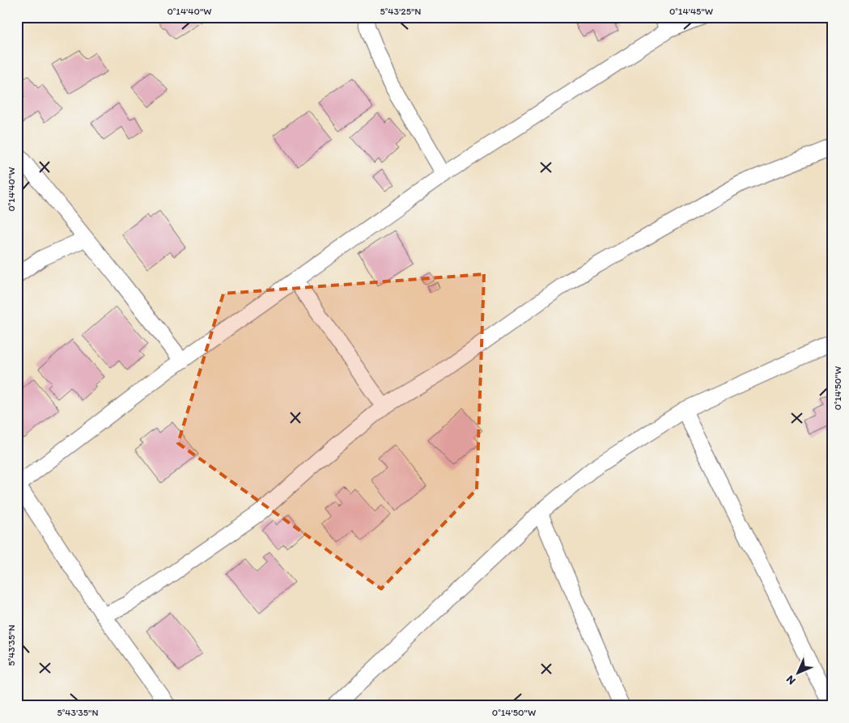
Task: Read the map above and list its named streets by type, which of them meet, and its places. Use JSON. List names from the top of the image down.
{
  "north": "bottom left",
  "coordinates": [
    "0°14'40\"W",
    "5°43'25\"N",
    "0°14'45\"W",
    "0°14'50\"W",
    "5°43'35\"N"
  ]
}
